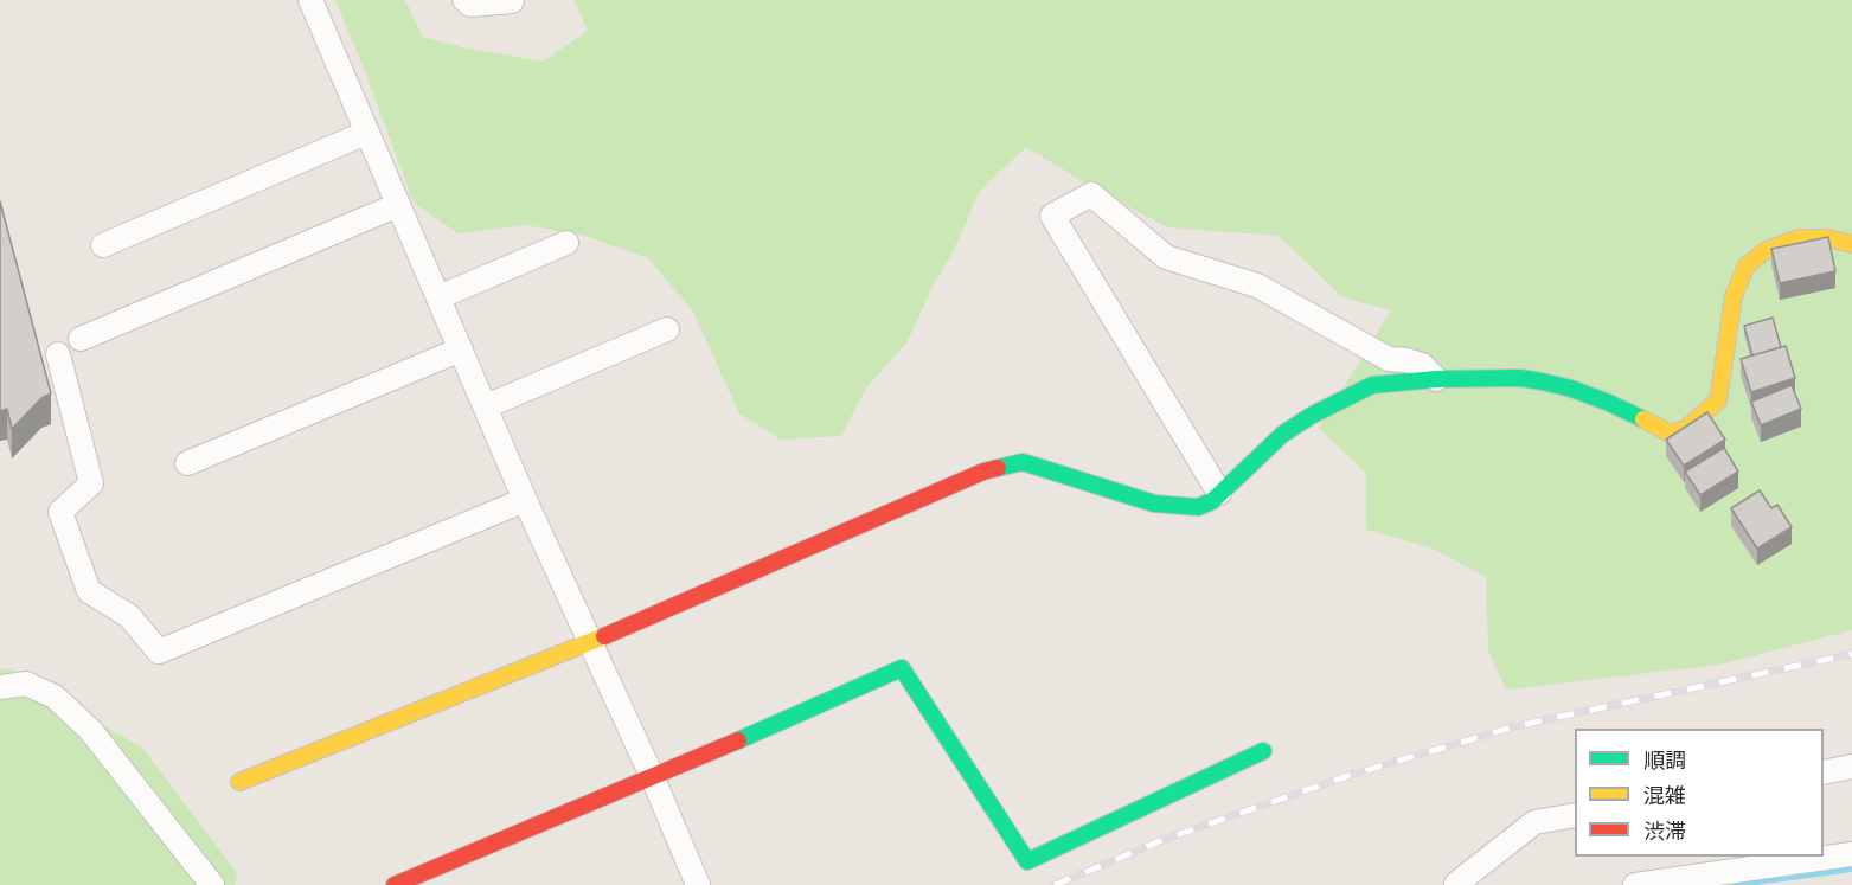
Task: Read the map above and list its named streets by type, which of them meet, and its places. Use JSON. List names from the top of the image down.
{
  "legend": ["順調", "混雑", "渋滞"]
}
